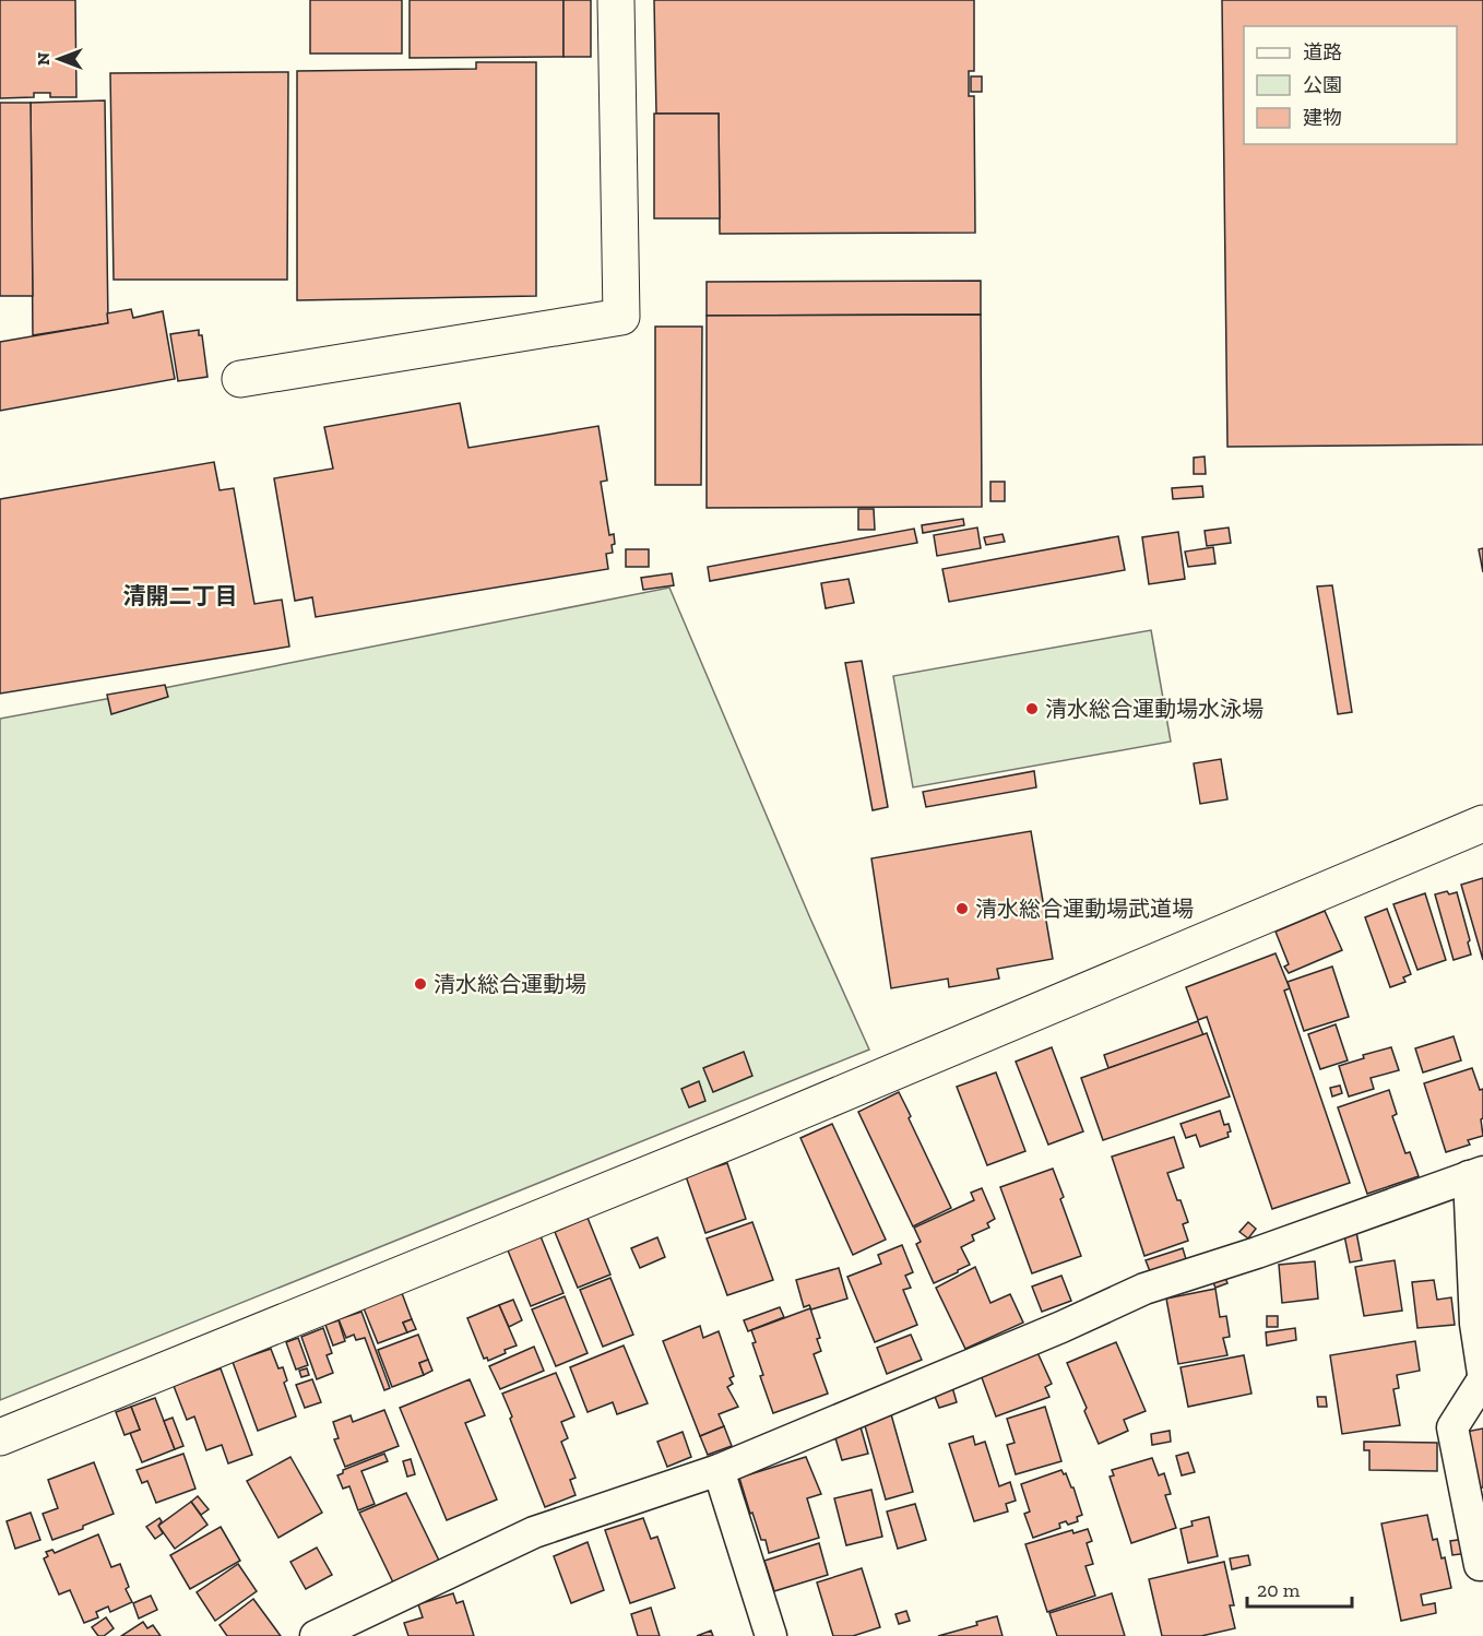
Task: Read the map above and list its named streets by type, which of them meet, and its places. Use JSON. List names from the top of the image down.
{
  "districts": ["清開二丁目"],
  "places": ["清水総合運動場水泳場", "清水総合運動場武道場", "清水総合運動場"],
  "legend": ["道路", "公園", "建物"],
  "scale_bar": "20 m",
  "north": "left"
}
